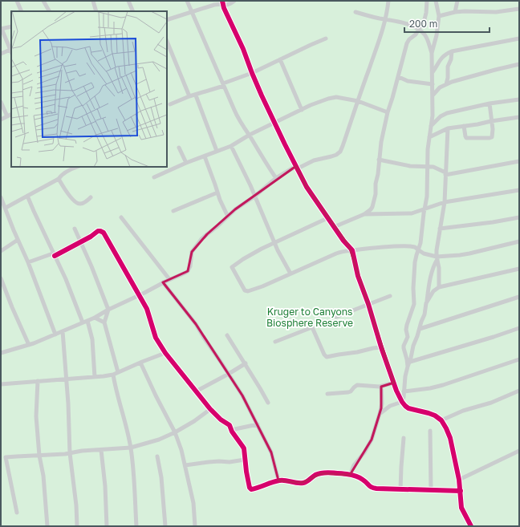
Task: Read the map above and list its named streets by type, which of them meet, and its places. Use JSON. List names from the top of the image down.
{
  "parks": ["Kruger to Canyons Biosphere Reserve"],
  "scale_bar": "200 m"
}
